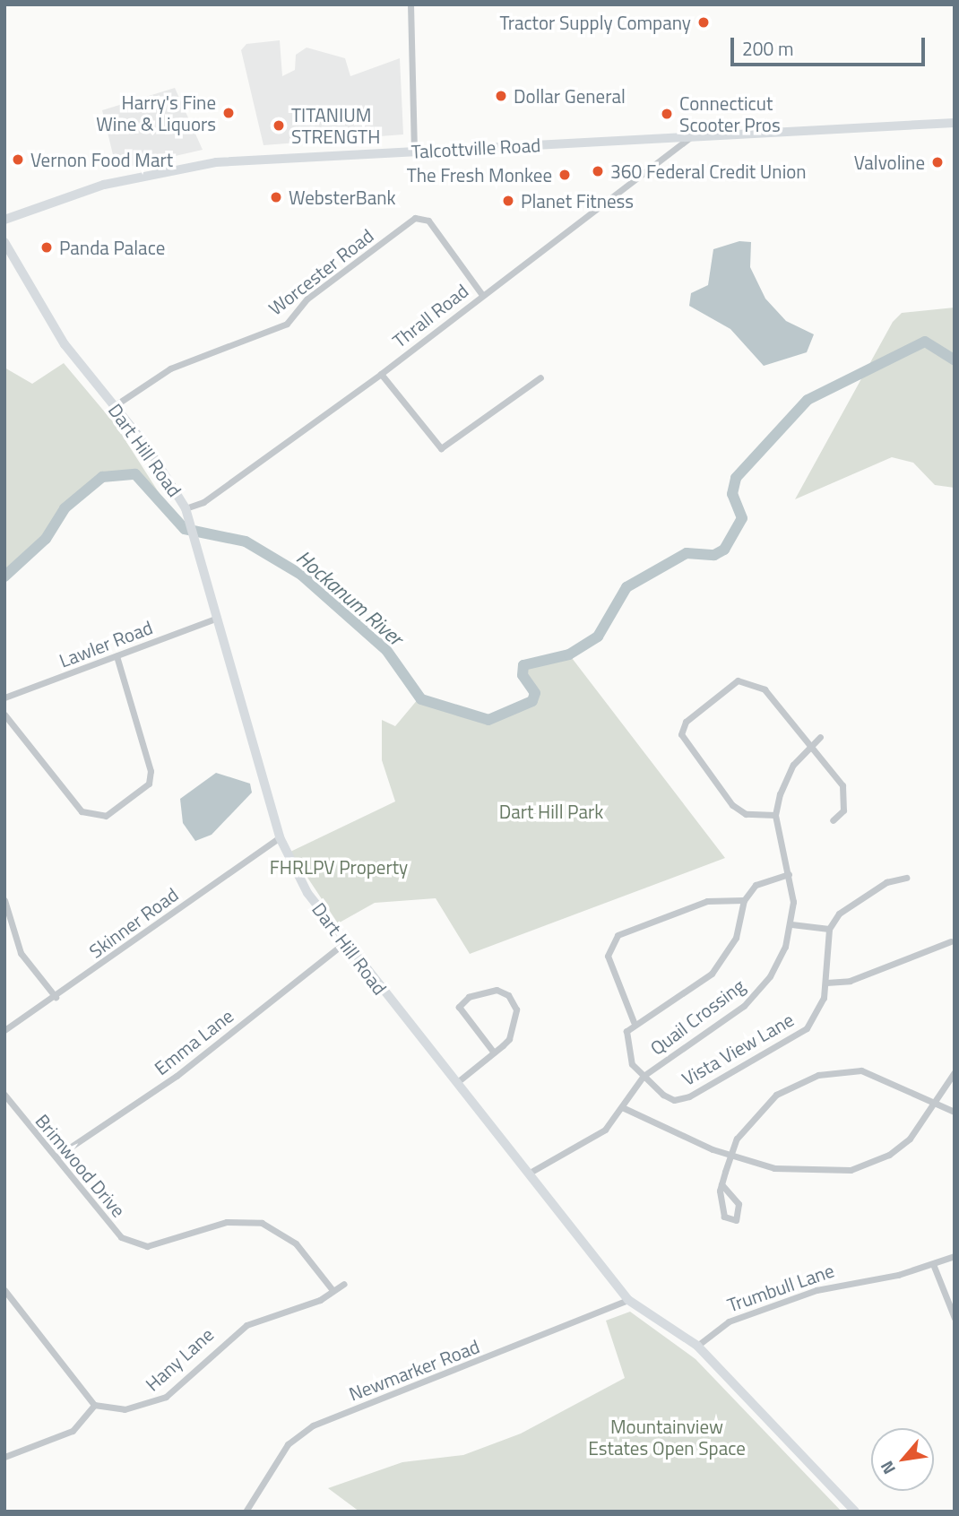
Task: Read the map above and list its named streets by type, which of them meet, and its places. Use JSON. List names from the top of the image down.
{
  "streets": {
    "main road": ["Talcottville Road", "Dart Hill Road"],
    "street": [
      "Worcester Road",
      "Thrall Road",
      "Lawler Road",
      "Skinner Road",
      "Quail Crossing",
      "Emma Lane",
      "Vista View Lane",
      "Brimwood Drive",
      "Trumbull Lane",
      "Hany Lane",
      "Newmarker Road"
    ]
  },
  "crossings": [
    ["Talcottville Road", "Thrall Road"],
    ["Worcester Road", "Thrall Road"],
    ["Worcester Road", "Dart Hill Road"],
    ["Thrall Road", "Dart Hill Road"],
    ["Dart Hill Road", "Lawler Road"],
    ["Dart Hill Road", "Skinner Road"],
    ["Dart Hill Road", "Quail Crossing"],
    ["Dart Hill Road", "Emma Lane"],
    ["Dart Hill Road", "Trumbull Lane"],
    ["Dart Hill Road", "Newmarker Road"],
    ["Quail Crossing", "Vista View Lane"],
    ["Emma Lane", "Brimwood Drive"],
    ["Brimwood Drive", "Hany Lane"]
  ],
  "water": ["Hockanum River"],
  "parks": ["Dart Hill Park", "FHRLPV Property", "Mountainview Estates Open Space"],
  "places": [
    "Tractor Supply Company",
    "Dollar General",
    "Harry's Fine Wine & Liquors",
    "Connecticut Scooter Pros",
    "TITANIUM STRENGTH",
    "Vernon Food Mart",
    "Valvoline",
    "360 Federal Credit Union",
    "The Fresh Monkee",
    "WebsterBank",
    "Planet Fitness",
    "Panda Palace"
  ],
  "scale_bar": "200 m",
  "north": "bottom left"
}
